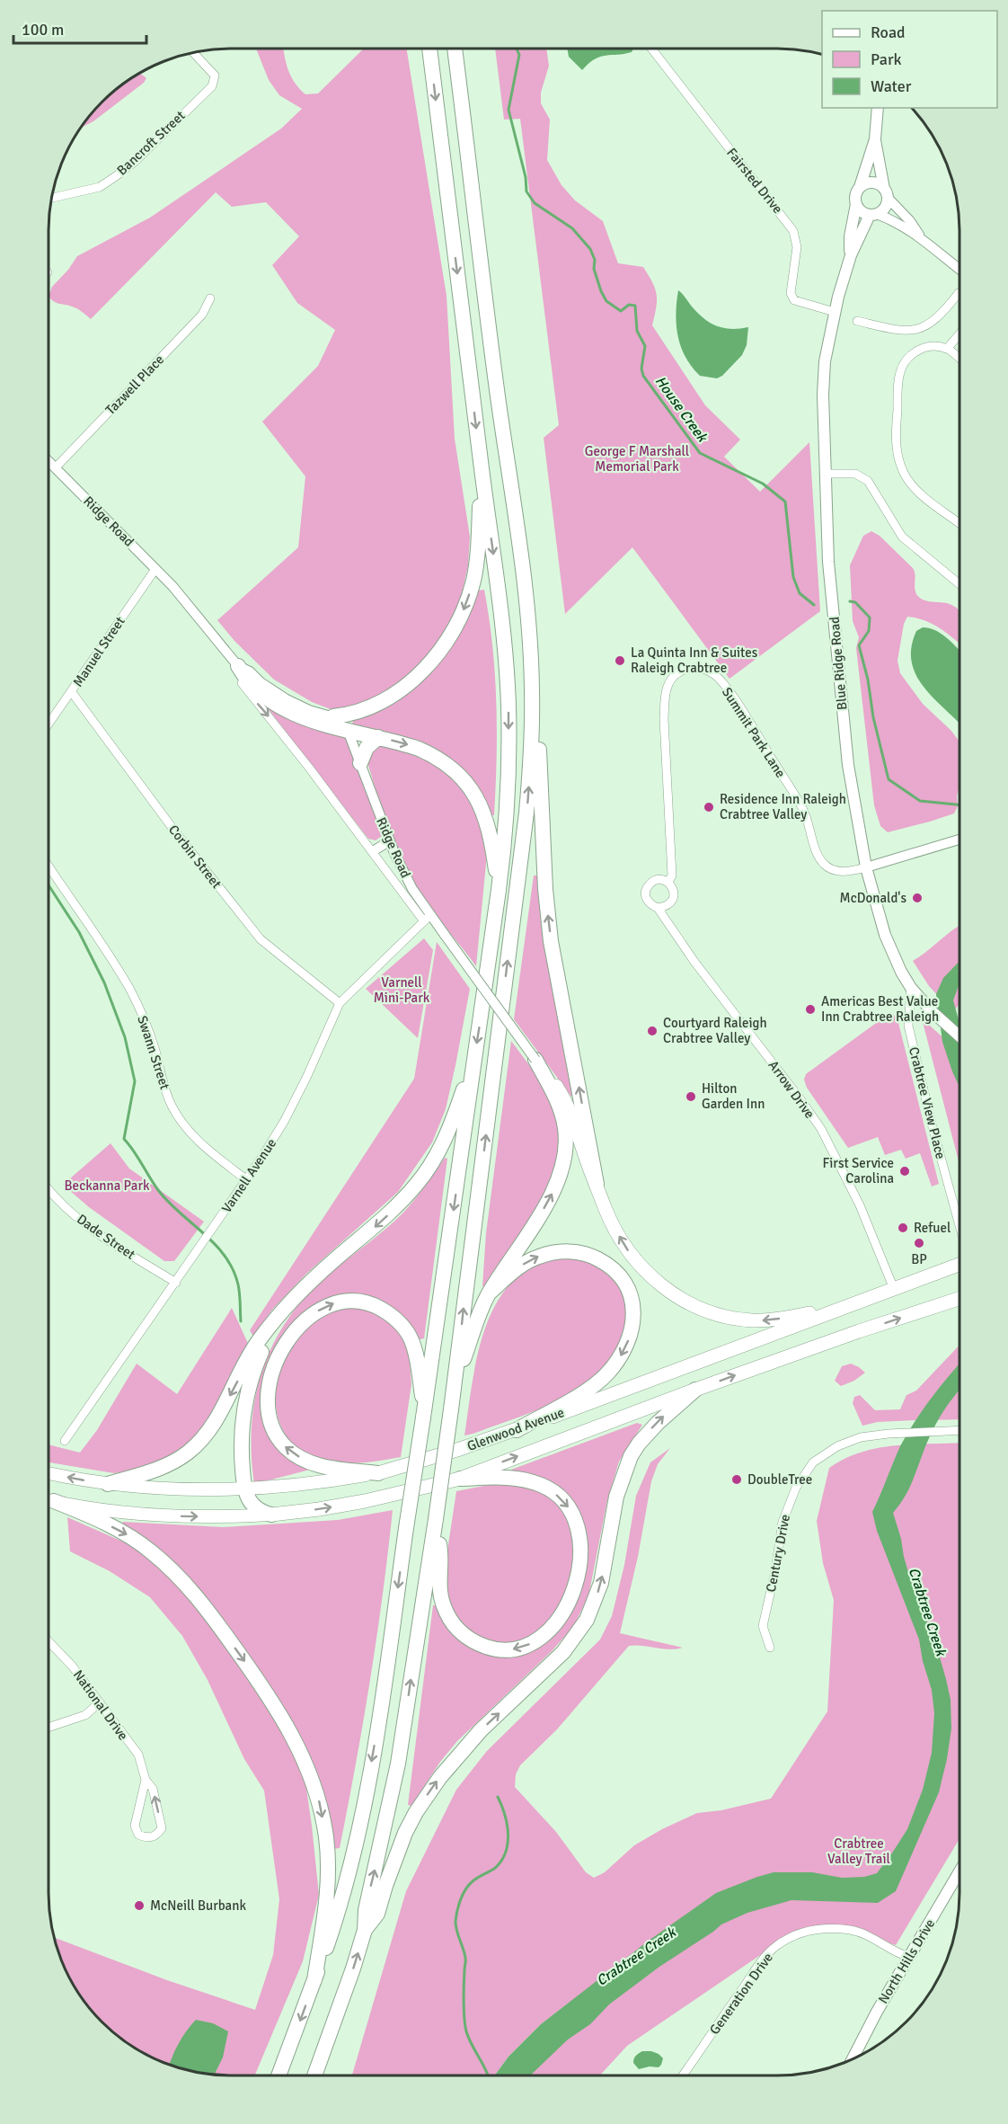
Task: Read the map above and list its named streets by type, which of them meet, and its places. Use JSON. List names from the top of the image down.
{
  "streets": {
    "highway": ["Glenwood Avenue"],
    "main road": ["Blue Ridge Road", "North Hills Drive"],
    "street": [
      "Bancroft Street",
      "Fairsted Drive",
      "Tazwell Place",
      "Ridge Road",
      "Manuel Street",
      "Summit Park Lane",
      "Corbin Street",
      "Swann Street",
      "Arrow Drive",
      "Crabtree View Place",
      "Varnell Avenue",
      "Dade Street",
      "Century Drive",
      "National Drive",
      "Generation Drive"
    ]
  },
  "crossings": [
    ["Fairsted Drive", "Blue Ridge Road"],
    ["Tazwell Place", "Ridge Road"],
    ["Ridge Road", "Manuel Street"],
    ["Ridge Road", "Varnell Avenue"],
    ["Manuel Street", "Corbin Street"],
    ["Blue Ridge Road", "Summit Park Lane"],
    ["Blue Ridge Road", "Crabtree View Place"],
    ["Summit Park Lane", "Arrow Drive"],
    ["Corbin Street", "Varnell Avenue"],
    ["Swann Street", "Varnell Avenue"],
    ["Arrow Drive", "Glenwood Avenue"],
    ["Varnell Avenue", "Dade Street"],
    ["North Hills Drive", "Generation Drive"]
  ],
  "water": ["House Creek", "Crabtree Creek"],
  "parks": [
    "George F Marshall Memorial Park",
    "Varnell Mini-Park",
    "Beckanna Park",
    "Crabtree Valley Trail"
  ],
  "places": [
    "La Quinta Inn & Suites Raleigh Crabtree",
    "Residence Inn Raleigh Crabtree Valley",
    "McDonald's",
    "Americas Best Value Inn Crabtree Raleigh",
    "Courtyard Raleigh Crabtree Valley",
    "Hilton Garden Inn",
    "First Service Carolina",
    "Refuel",
    "BP",
    "DoubleTree",
    "McNeill Burbank"
  ],
  "legend": ["Road", "Park", "Water"],
  "scale_bar": "100 m"
}
